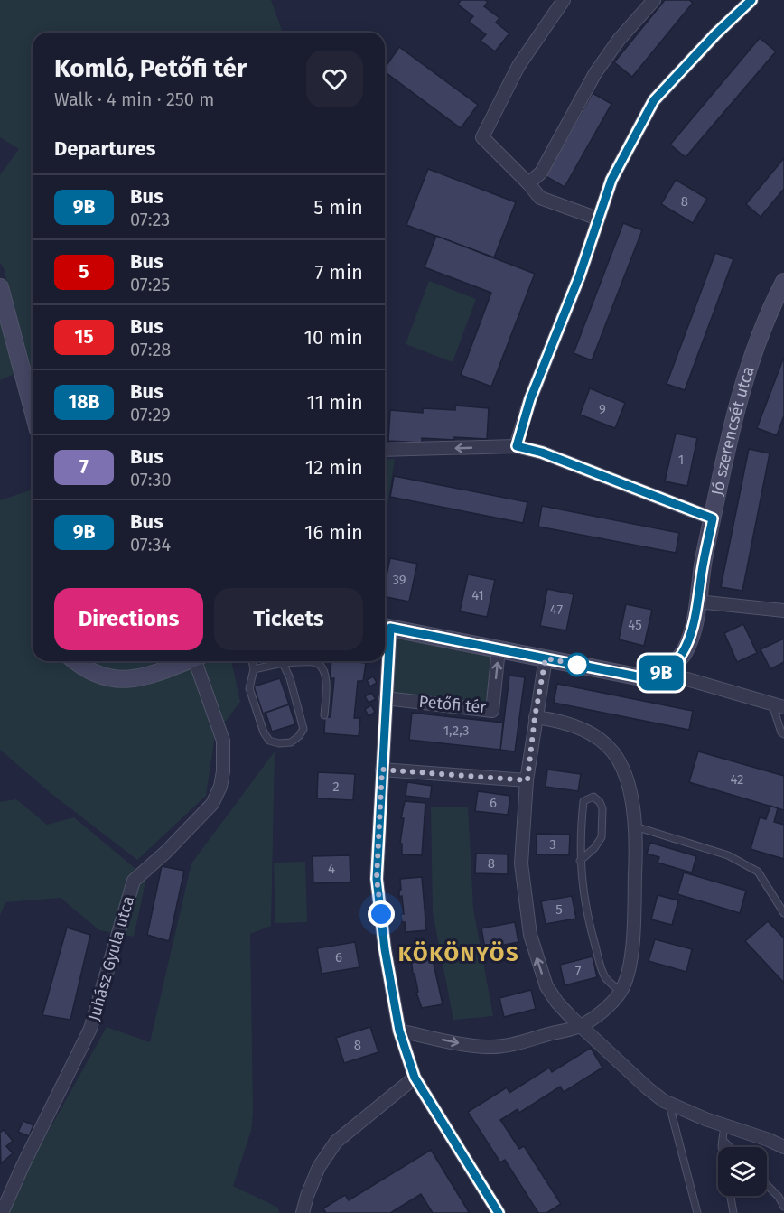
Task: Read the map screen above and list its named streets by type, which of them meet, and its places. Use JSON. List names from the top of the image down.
{
  "streets": {
    "main road": ["Jó szerencsét utca"],
    "street": ["Petőfi tér", "Juhász Gyula utca"]
  },
  "districts": ["KÖKÖNYÖS"],
  "lines": ["bus line 9B"],
  "house_numbers": [
    "8",
    "9",
    "1",
    "39",
    "41",
    "47",
    "45",
    "1,2,3",
    "42",
    "2",
    "6",
    "3",
    "8",
    "4",
    "5",
    "6",
    "7",
    "8"
  ],
  "page": {
    "on_map": "9B",
    "heading": [
      ["Komló, Petőfi tér", "Walk · 4 min · 250 m"],
      "Departures"
    ],
    "list": [
      {
        "mark": "9B",
        "name": "Bus",
        "note": "07:23",
        "value": "5 min"
      },
      {
        "mark": "5",
        "name": "Bus",
        "note": "07:25",
        "value": "7 min"
      },
      {
        "mark": "15",
        "name": "Bus",
        "note": "07:28",
        "value": "10 min"
      },
      {
        "mark": "18B",
        "name": "Bus",
        "note": "07:29",
        "value": "11 min"
      },
      {
        "mark": "7",
        "name": "Bus",
        "note": "07:30",
        "value": "12 min"
      },
      {
        "mark": "9B",
        "name": "Bus",
        "note": "07:34",
        "value": "16 min"
      }
    ],
    "buttons": ["Directions", "Tickets"]
  }
}
